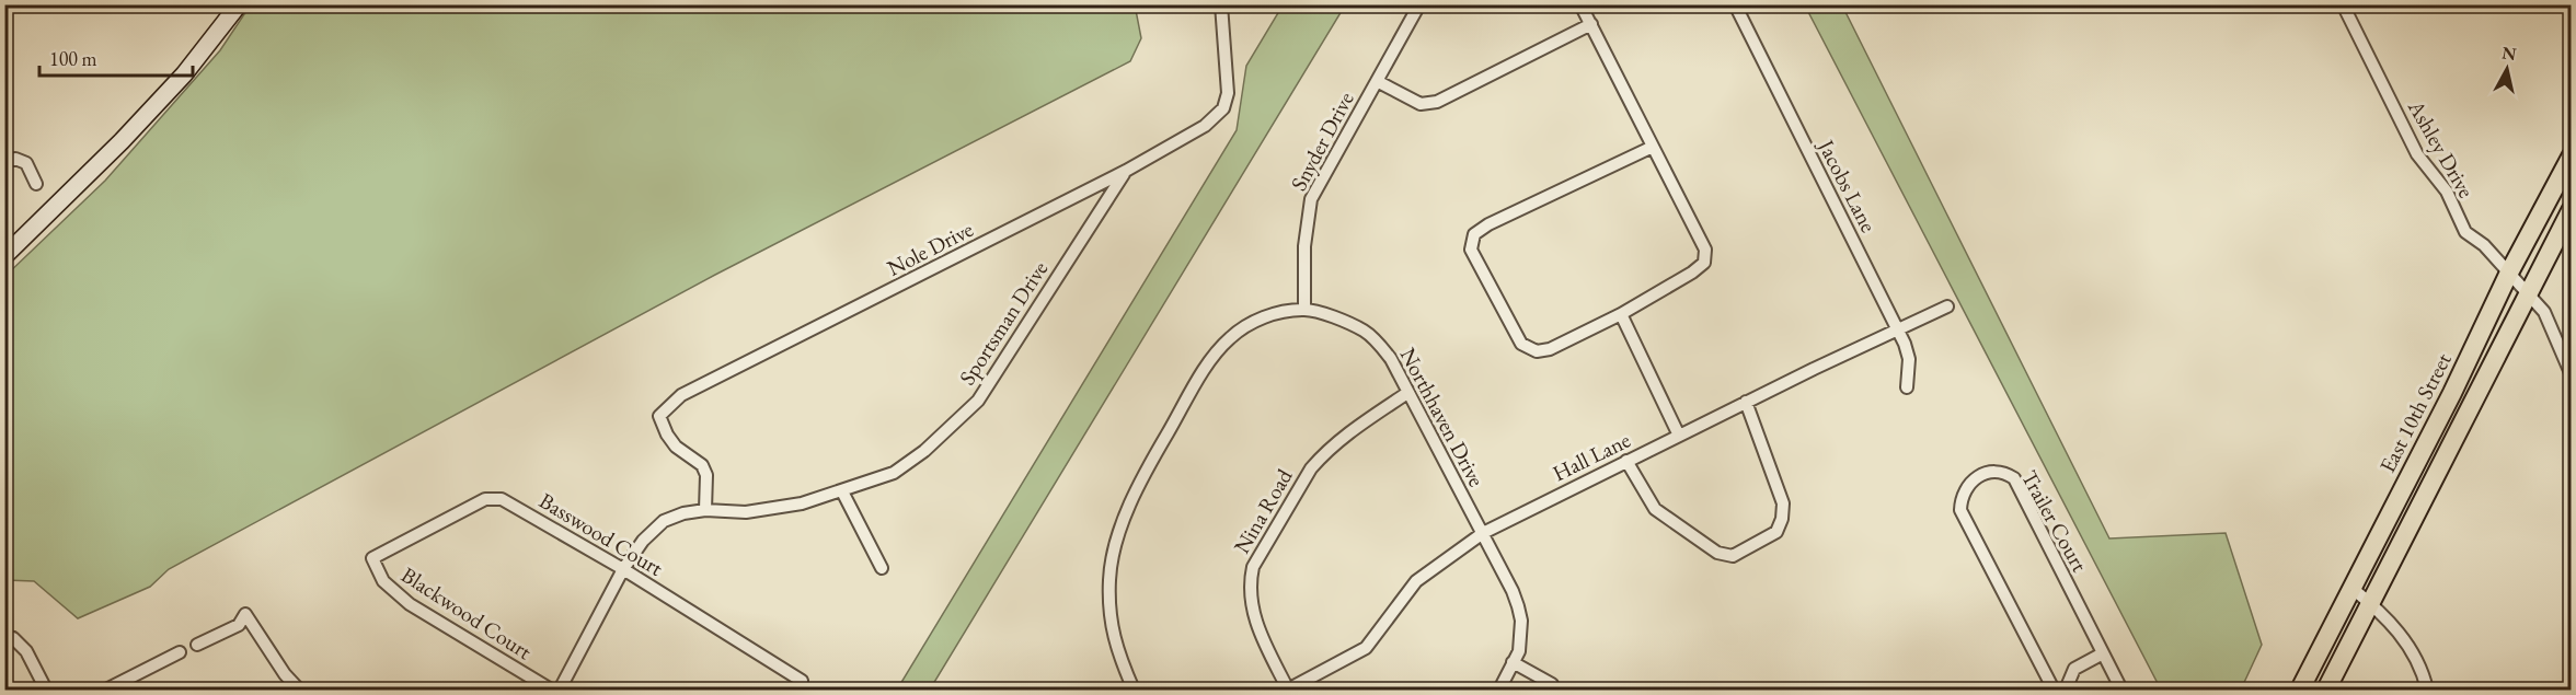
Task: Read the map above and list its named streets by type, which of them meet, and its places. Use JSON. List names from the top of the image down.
{
  "streets": {
    "main road": ["East 10th Street"],
    "street": [
      "Snyder Drive",
      "Ashley Drive",
      "Jacobs Lane",
      "Nole Drive",
      "Sportsman Drive",
      "Northhaven Drive",
      "Hall Lane",
      "Nina Road",
      "Trailer Court",
      "Basswood Court",
      "Blackwood Court"
    ]
  },
  "crossings": [
    ["Snyder Drive", "Northhaven Drive"],
    ["Ashley Drive", "East 10th Street"],
    ["Jacobs Lane", "Hall Lane"],
    ["Nole Drive", "Sportsman Drive"],
    ["Sportsman Drive", "Basswood Court"],
    ["Northhaven Drive", "Hall Lane"],
    ["Northhaven Drive", "Nina Road"],
    ["Hall Lane", "Nina Road"],
    ["Basswood Court", "Blackwood Court"]
  ],
  "scale_bar": "100 m",
  "north": "top"
}
